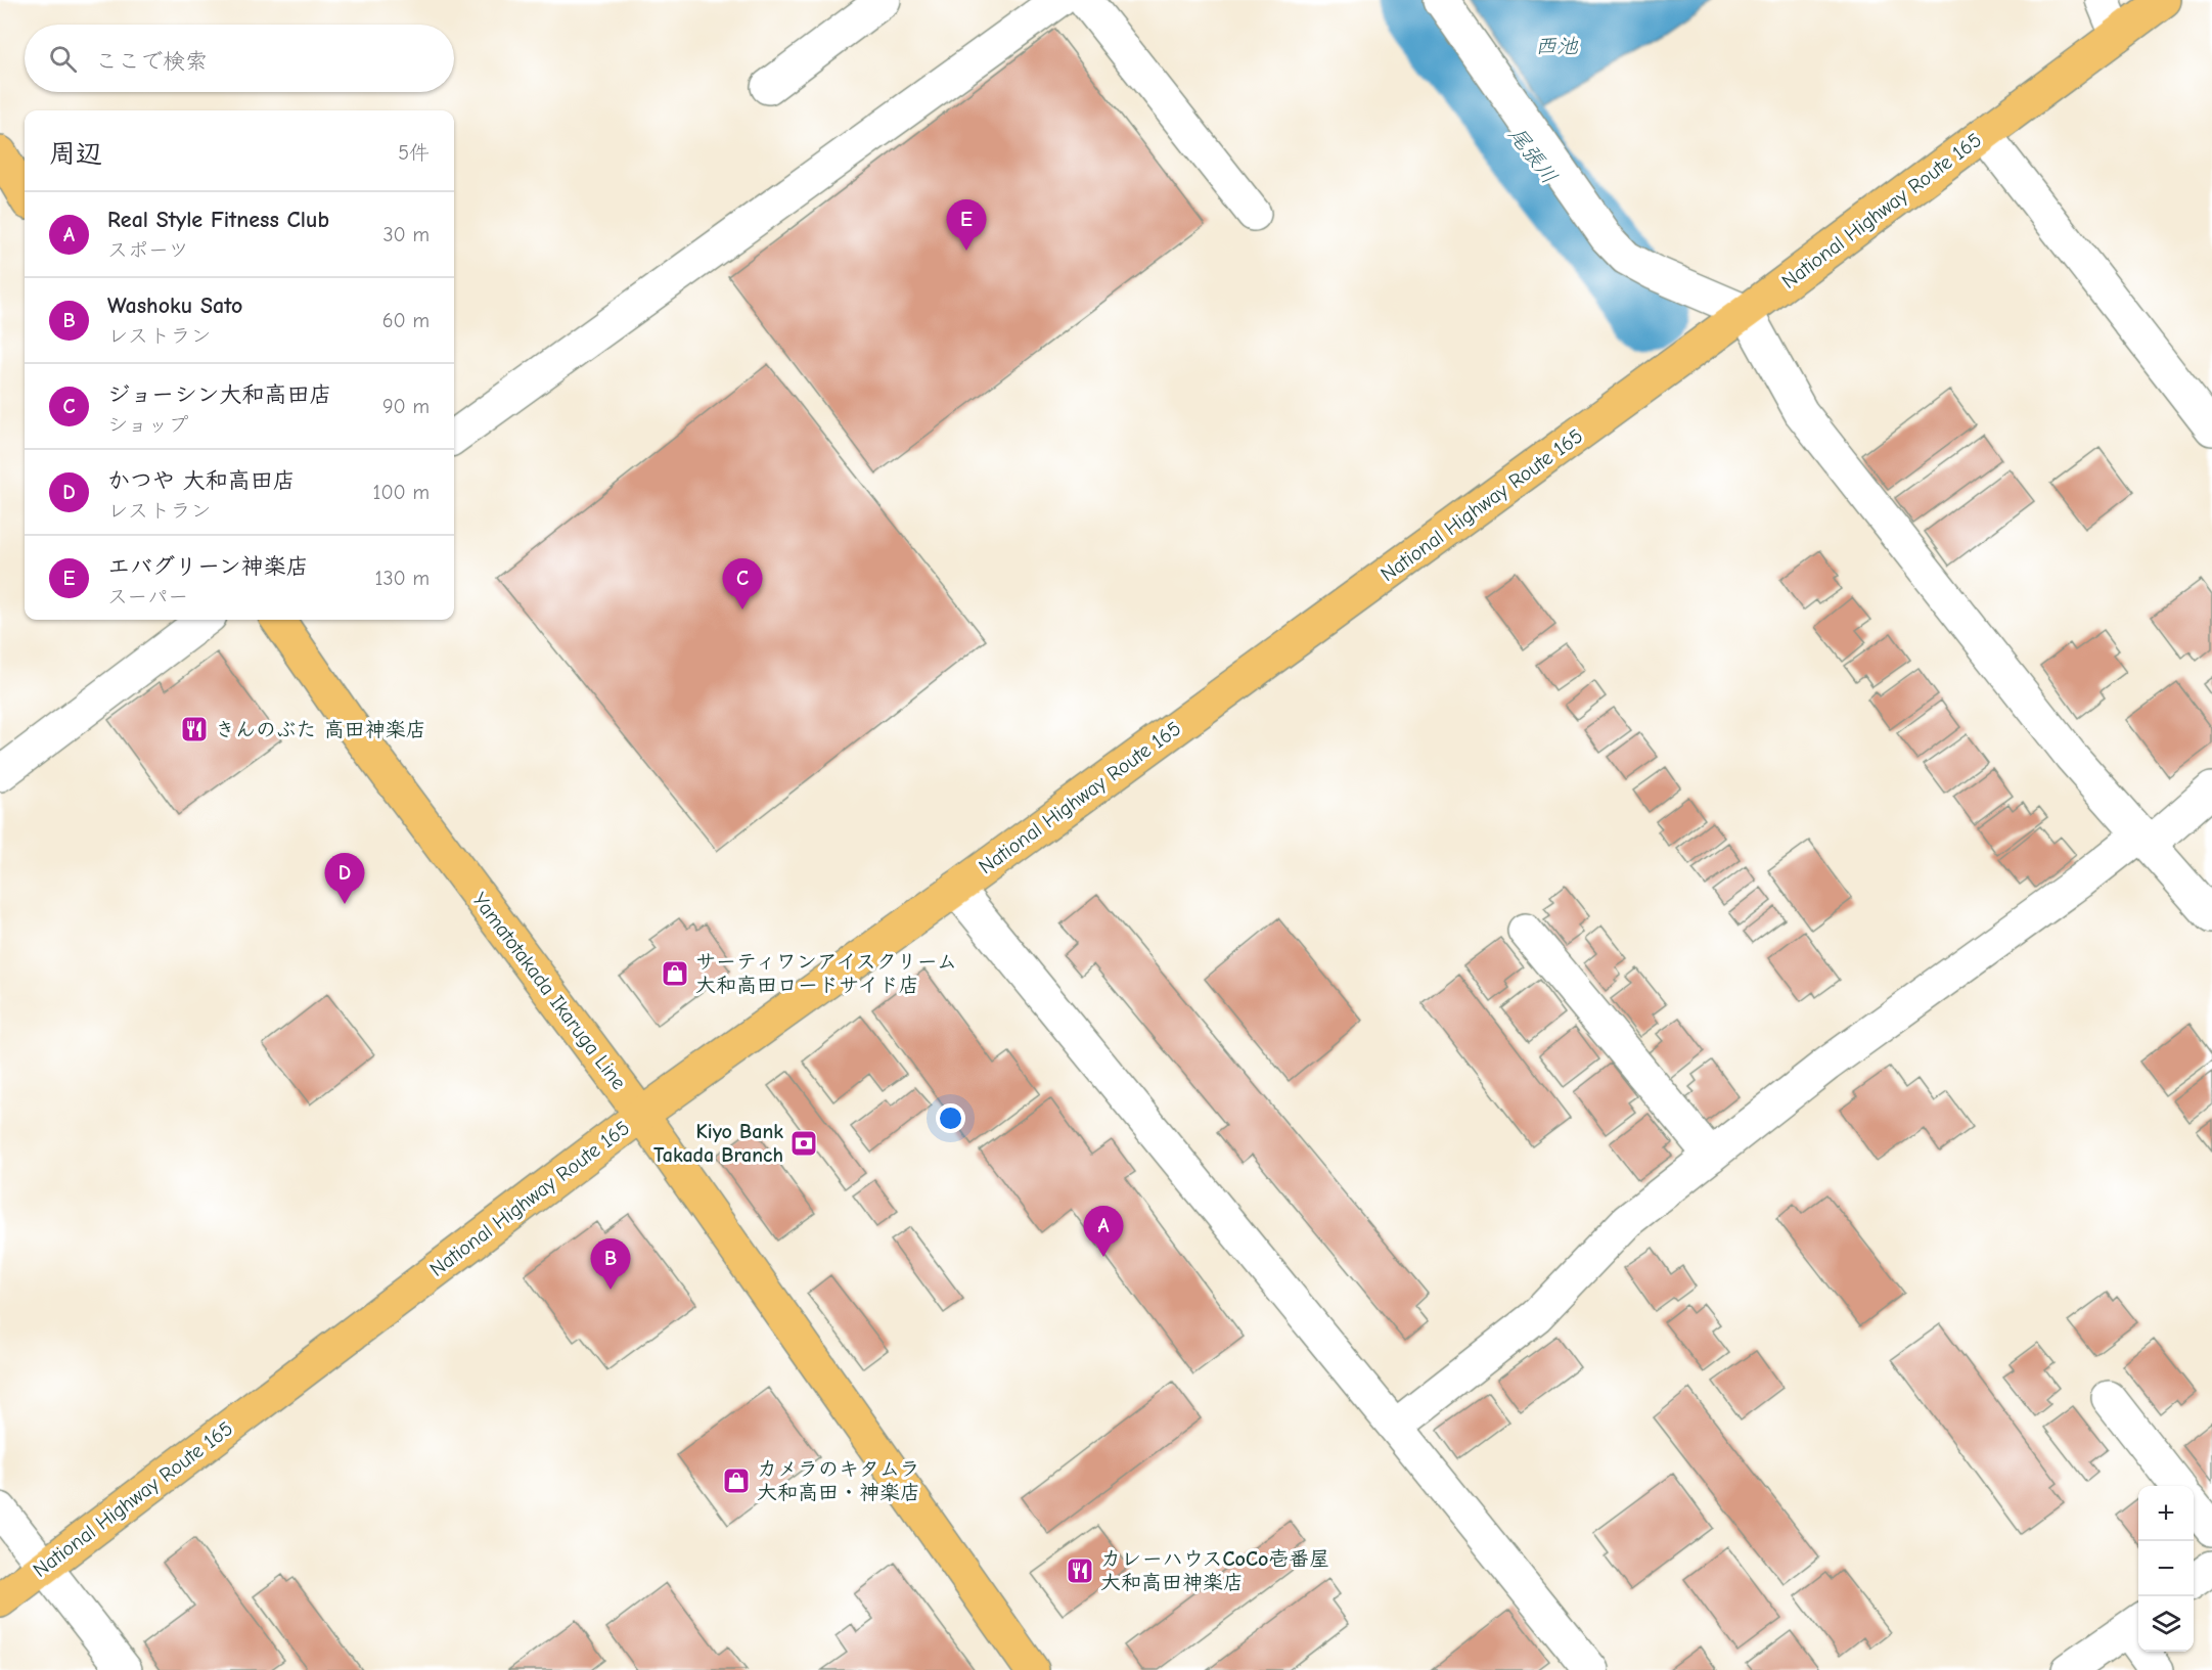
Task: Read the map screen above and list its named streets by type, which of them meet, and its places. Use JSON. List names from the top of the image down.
{
  "streets": {
    "main road": ["National Highway Route 165", "Yamatotakada Ikaruga Line"]
  },
  "crossings": [
    ["National Highway Route 165", "Yamatotakada Ikaruga Line"]
  ],
  "water": ["西池", "尾張川"],
  "places": {
    "restaurant": ["きんのぶた 高田神楽店", "カレーハウスCoCo壱番屋 大和高田神楽店"],
    "shop": ["サーティワンアイスクリーム 大和高田ロードサイド店", "カメラのキタムラ 大和高田・神楽店"],
    "bank": ["Kiyo Bank Takada Branch"]
  },
  "page": {
    "search": "ここで検索",
    "heading": ["周辺", "5件"],
    "list": [
      {
        "mark": "A",
        "name": "Real Style Fitness Club",
        "note": "スポーツ",
        "value": "30 m"
      },
      {
        "mark": "B",
        "name": "Washoku Sato",
        "note": "レストラン",
        "value": "60 m"
      },
      {
        "mark": "C",
        "name": "ジョーシン大和高田店",
        "note": "ショップ",
        "value": "90 m"
      },
      {
        "mark": "D",
        "name": "かつや 大和高田店",
        "note": "レストラン",
        "value": "100 m"
      },
      {
        "mark": "E",
        "name": "エバグリーン神楽店",
        "note": "スーパー",
        "value": "130 m"
      }
    ],
    "pins": [
      "E",
      "C",
      "D",
      "A",
      "B"
    ],
    "map_buttons": ["+", "−"]
  }
}
